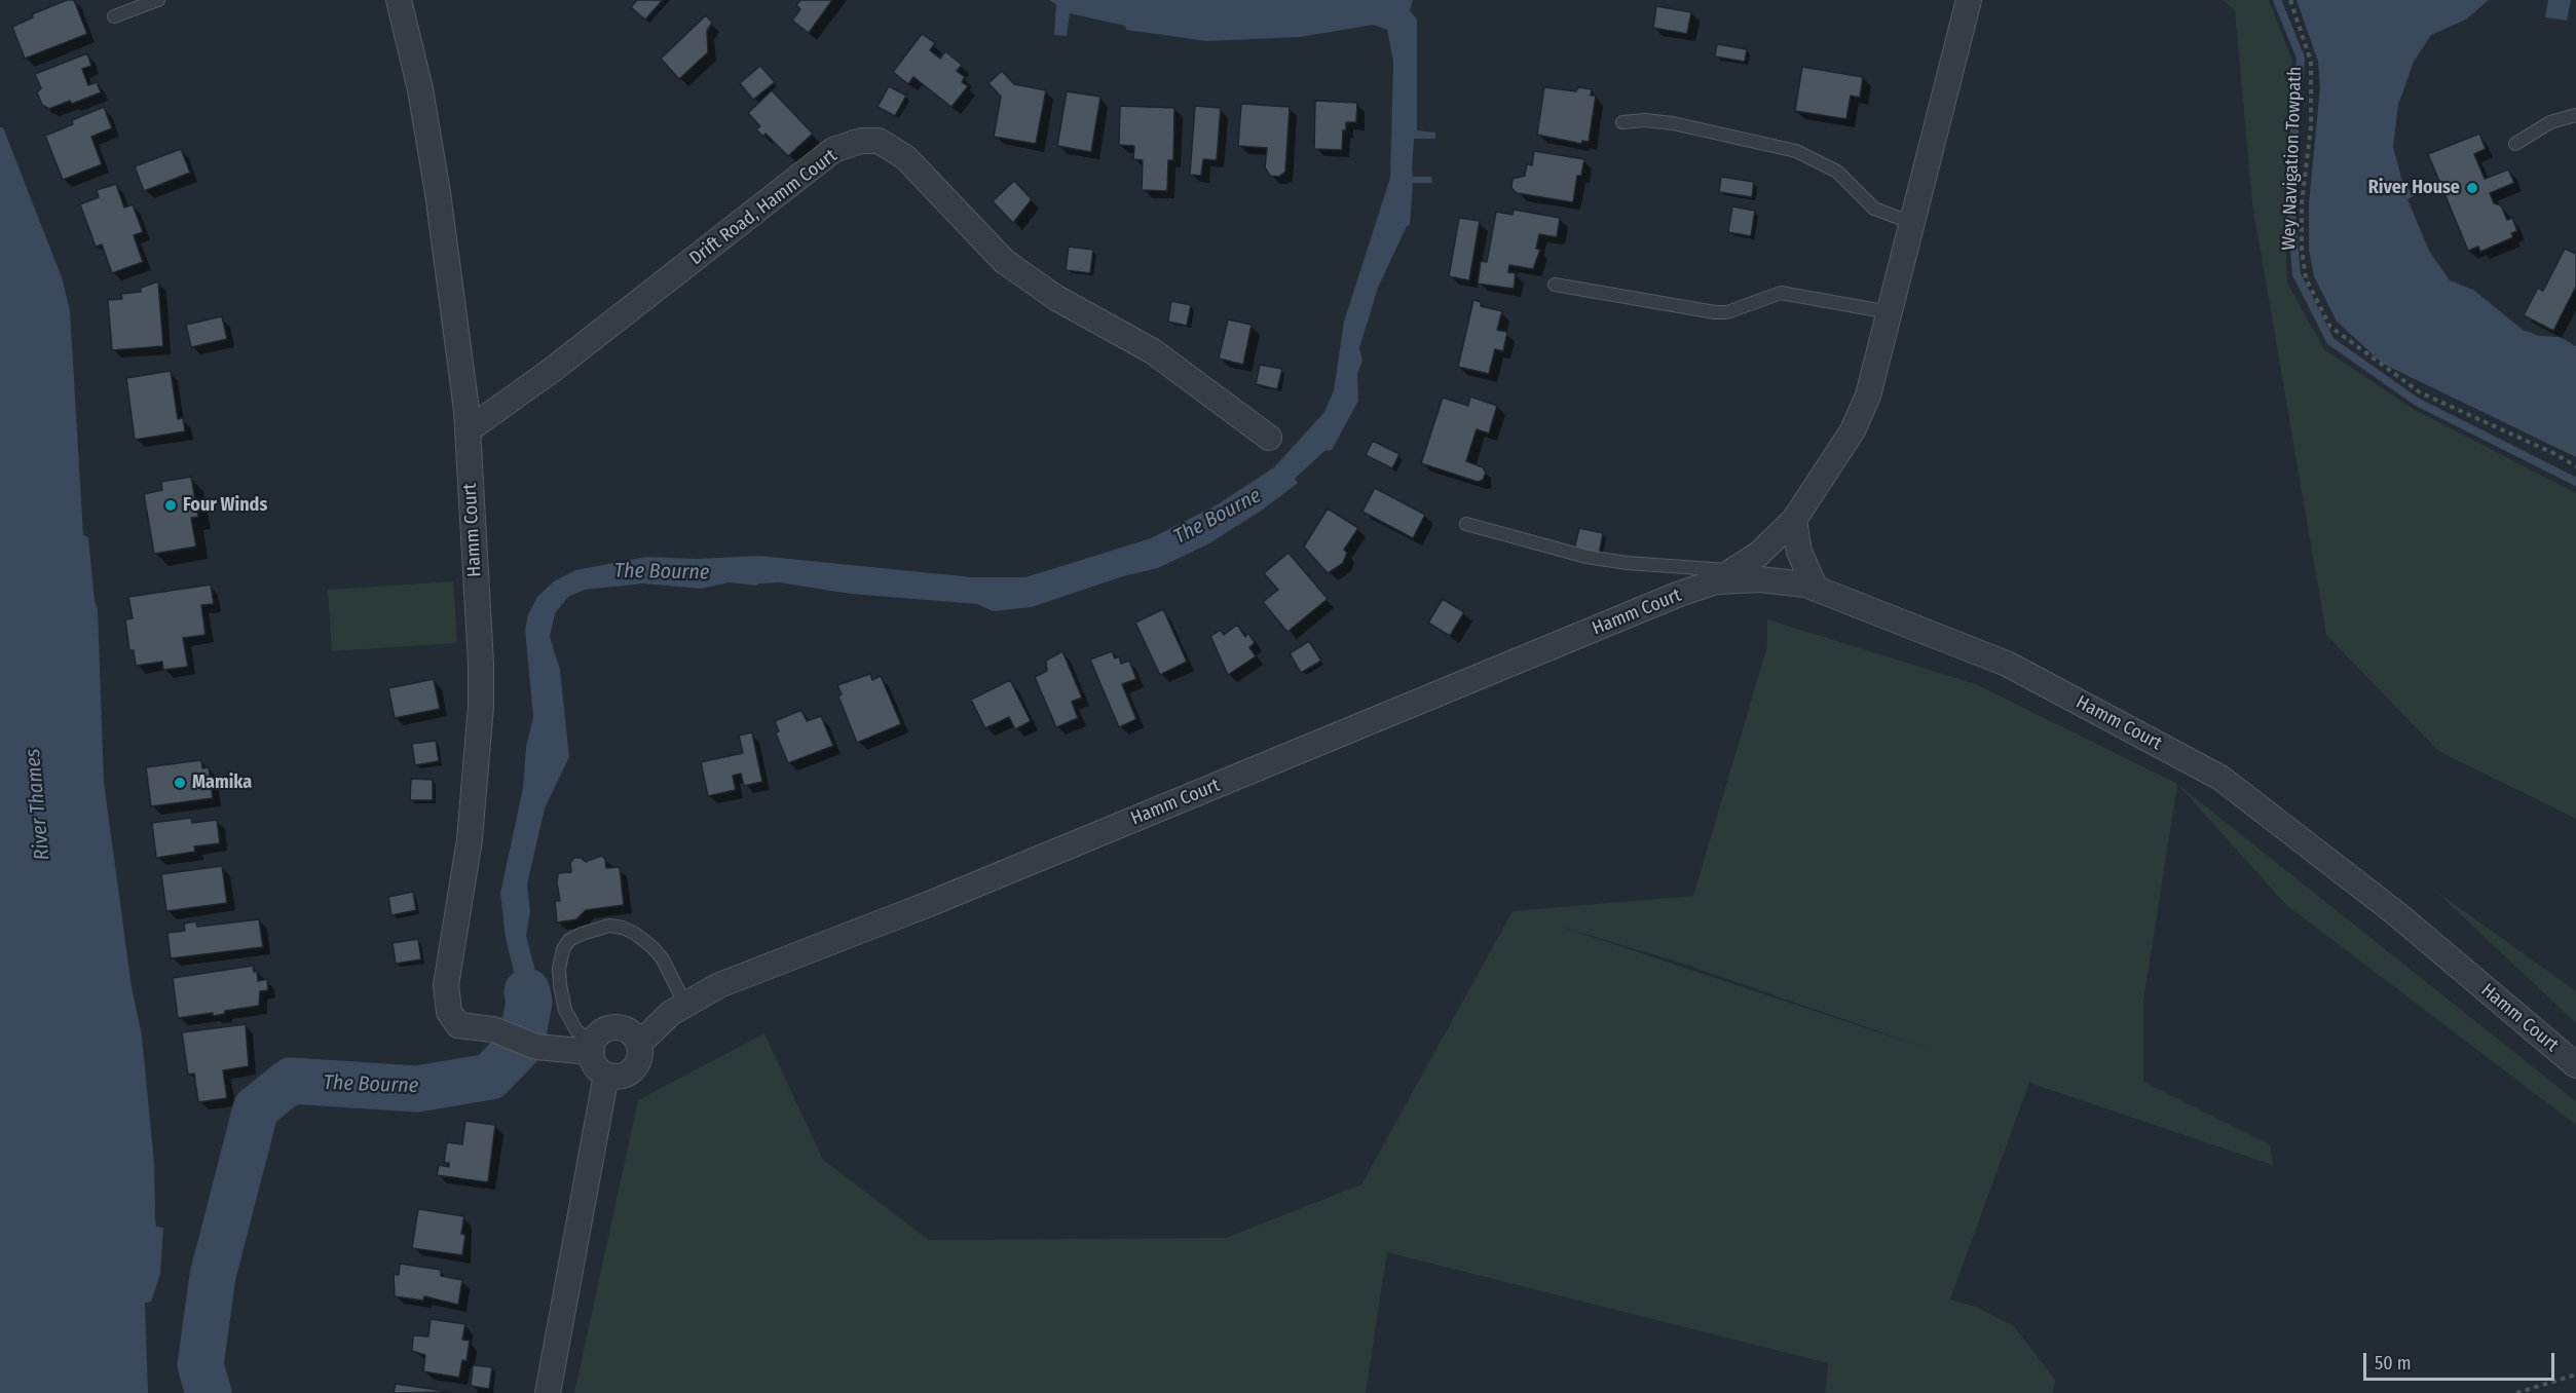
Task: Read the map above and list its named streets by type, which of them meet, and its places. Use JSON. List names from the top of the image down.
{
  "streets": {
    "street": ["Drift Road, Hamm Court", "Hamm Court"],
    "path": ["Wey Navigation Towpath"]
  },
  "crossings": [
    ["Drift Road, Hamm Court", "Hamm Court"]
  ],
  "water": ["The Bourne", "River Thames"],
  "places": ["River House", "Four Winds", "Mamika"],
  "scale_bar": "50 m"
}
